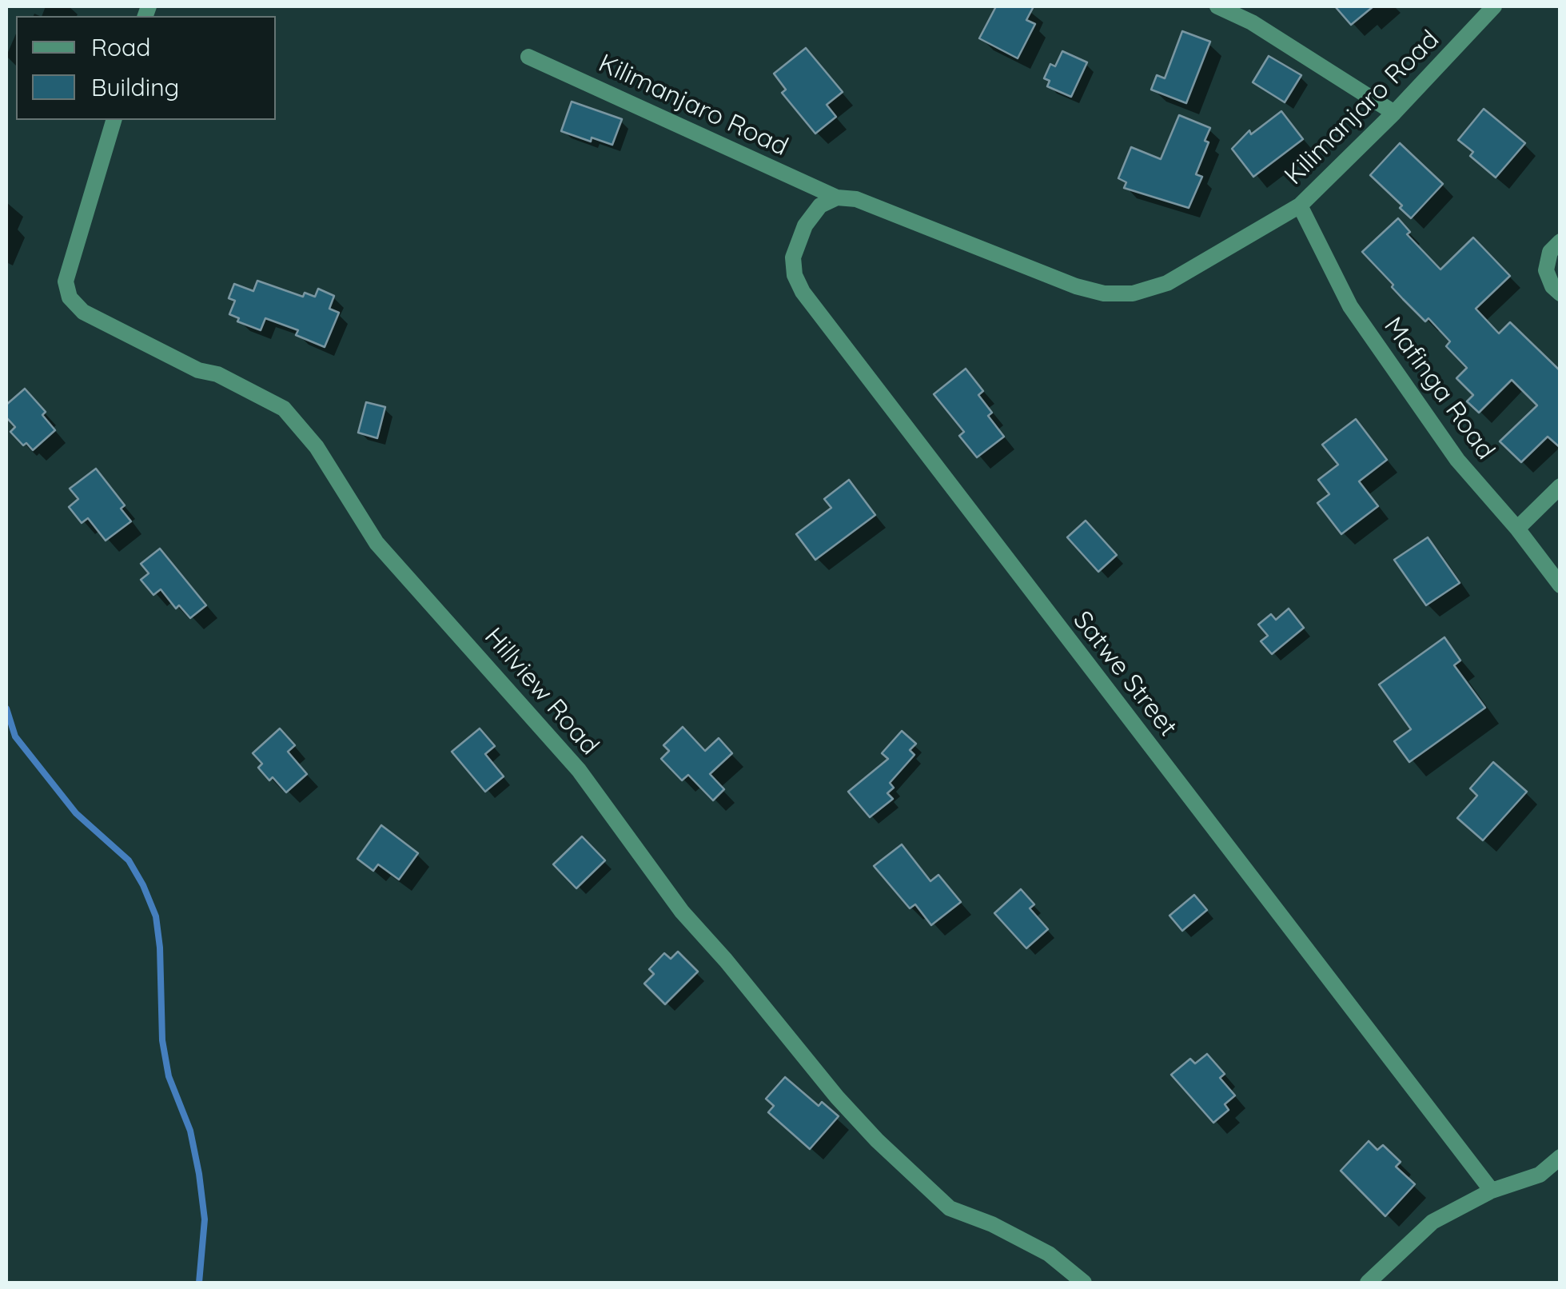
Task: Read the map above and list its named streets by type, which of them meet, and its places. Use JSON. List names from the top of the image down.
{
  "streets": {
    "street": [
      "Kilimanjaro Road",
      "Mafinga Road",
      "Satwe Street",
      "Hillview Road"
    ]
  },
  "crossings": [
    ["Kilimanjaro Road", "Mafinga Road"],
    ["Kilimanjaro Road", "Satwe Street"]
  ],
  "legend": ["Road", "Building"]
}
